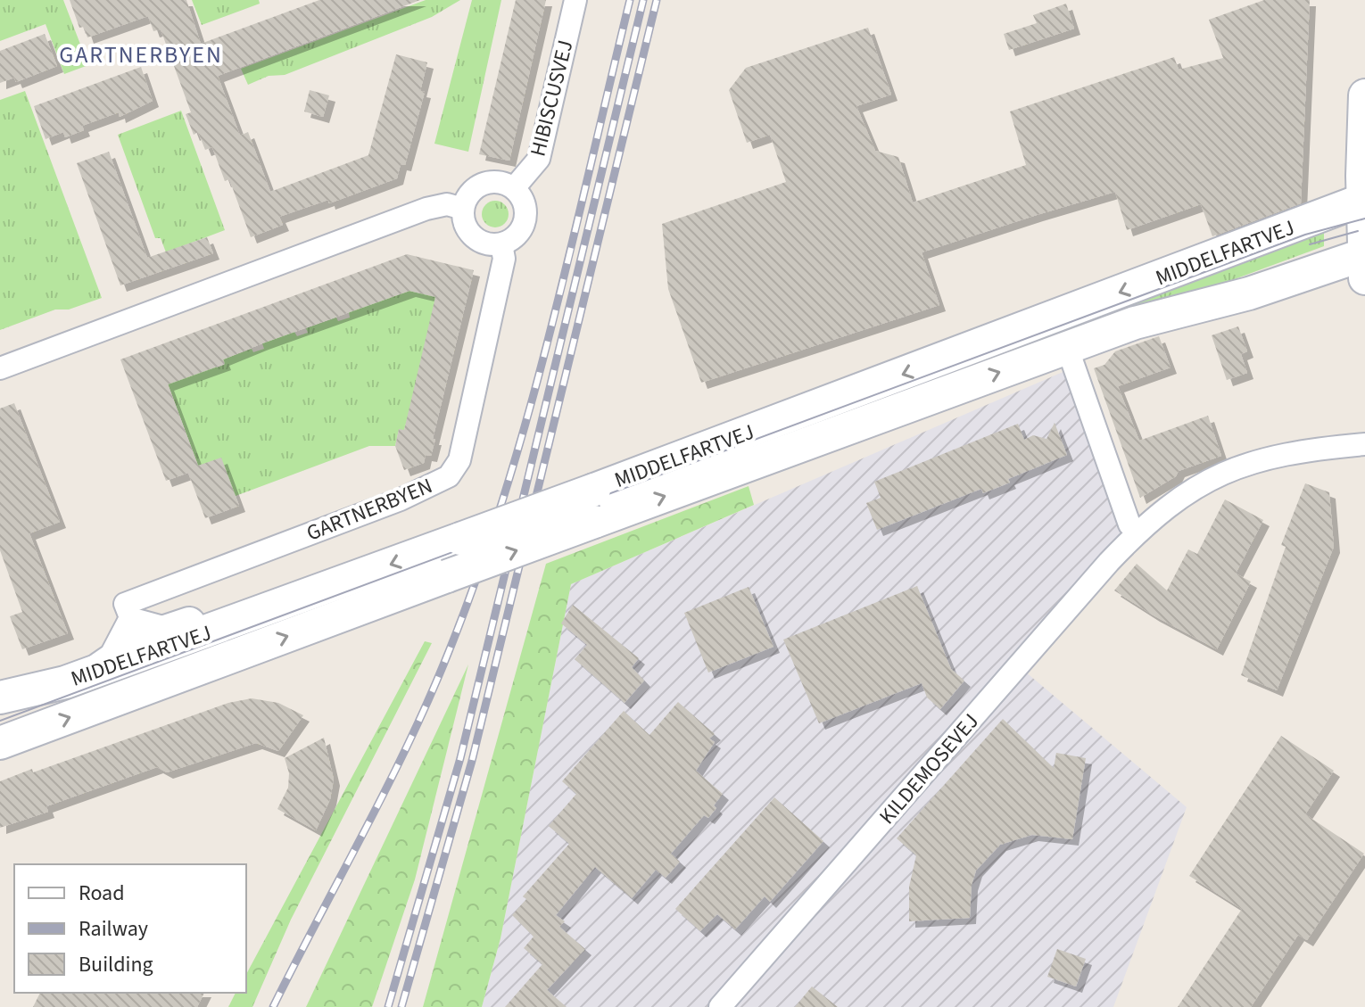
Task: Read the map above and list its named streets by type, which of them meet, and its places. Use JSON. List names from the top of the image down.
{
  "streets": {
    "street": [
      "HIBISCUSVEJ",
      "MIDDELFARTVEJ",
      "GARTNERBYEN",
      "KILDEMOSEVEJ"
    ]
  },
  "crossings": [
    ["HIBISCUSVEJ", "GARTNERBYEN"]
  ],
  "districts": ["GARTNERBYEN"],
  "legend": ["Road", "Railway", "Building"]
}
